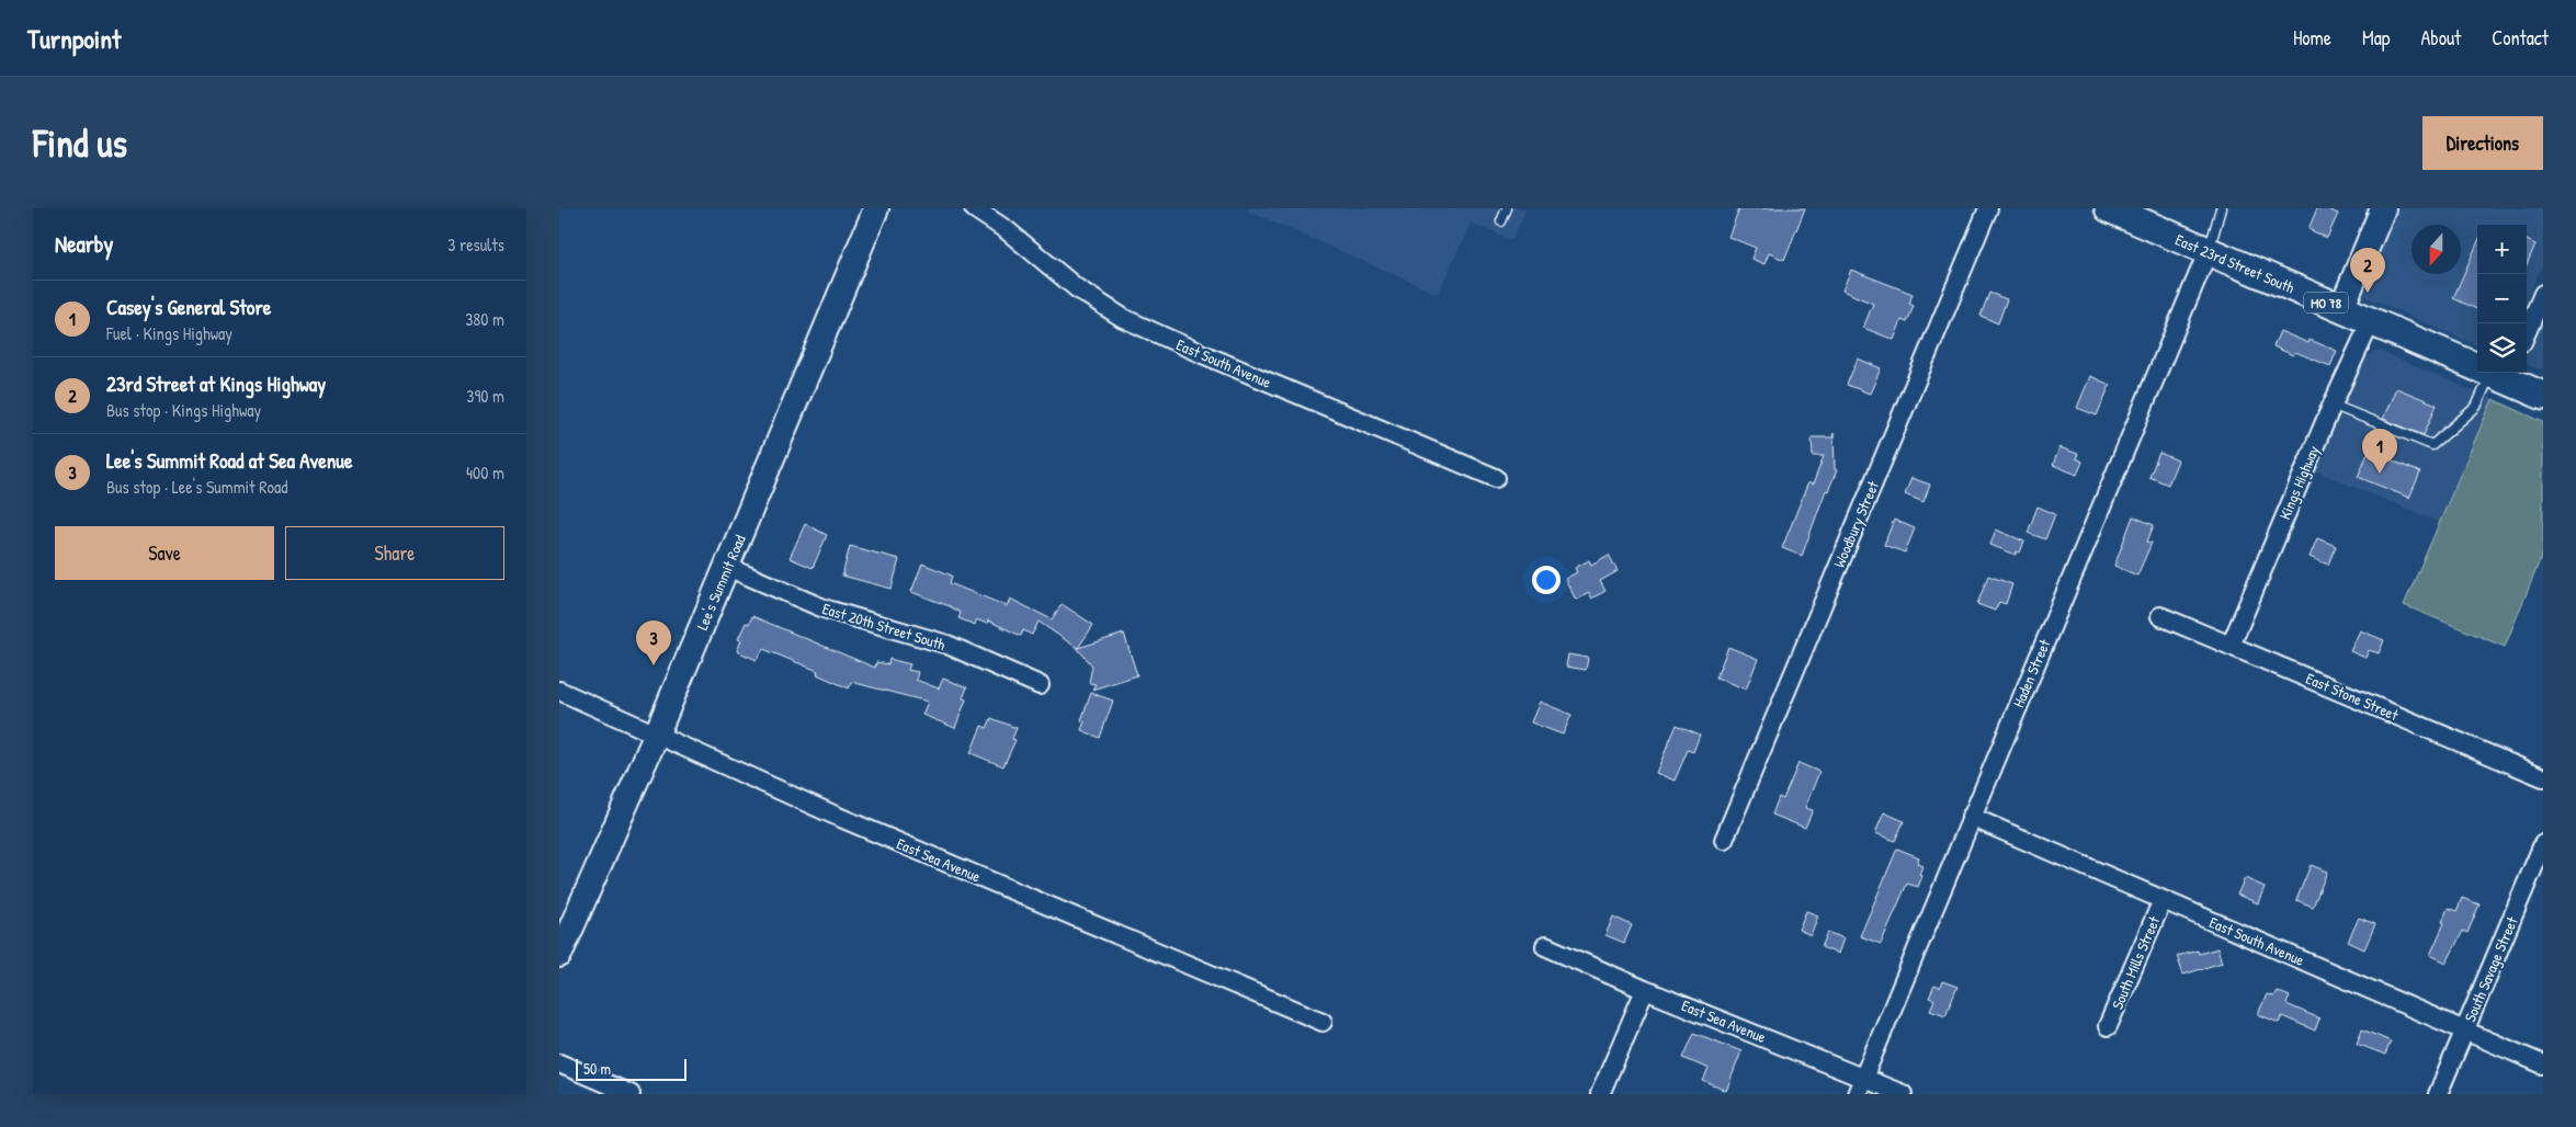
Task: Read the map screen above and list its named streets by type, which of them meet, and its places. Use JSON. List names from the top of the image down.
{
  "streets": {
    "main road": ["East 23rd Street South", "MO 78", "Lee's Summit Road"],
    "street": [
      "East South Avenue",
      "Kings Highway",
      "Woodbury Street",
      "East 20th Street South",
      "Haden Street",
      "East Stone Street",
      "East Sea Avenue",
      "South Mills Street",
      "South Savage Street"
    ]
  },
  "crossings": [
    ["East 23rd Street South", "Kings Highway"],
    ["East 23rd Street South", "Haden Street"],
    ["East South Avenue", "Haden Street"],
    ["East South Avenue", "South Mills Street"],
    ["East South Avenue", "South Savage Street"],
    ["Kings Highway", "East Stone Street"],
    ["Lee's Summit Road", "East 20th Street South"],
    ["Lee's Summit Road", "East Sea Avenue"],
    ["Haden Street", "East Sea Avenue"]
  ],
  "scale_bar": "50 m",
  "north": "bottom",
  "page": {
    "header": "Turnpoint",
    "nav": [
      "Home",
      "Map",
      "About",
      "Contact"
    ],
    "buttons": [
      "Directions",
      ["Save", "Share"]
    ],
    "title": "Find us",
    "heading": ["Nearby", "3 results"],
    "map_buttons": ["+", "−"],
    "pins": ["2", "1", "3"],
    "list": [
      {
        "mark": "1",
        "name": "Casey's General Store",
        "note": "Fuel · Kings Highway",
        "value": "380 m"
      },
      {
        "mark": "2",
        "name": "23rd Street at Kings Highway",
        "note": "Bus stop · Kings Highway",
        "value": "390 m"
      },
      {
        "mark": "3",
        "name": "Lee's Summit Road at Sea Avenue",
        "note": "Bus stop · Lee's Summit Road",
        "value": "400 m"
      }
    ],
    "scale": "50 m"
  }
}
